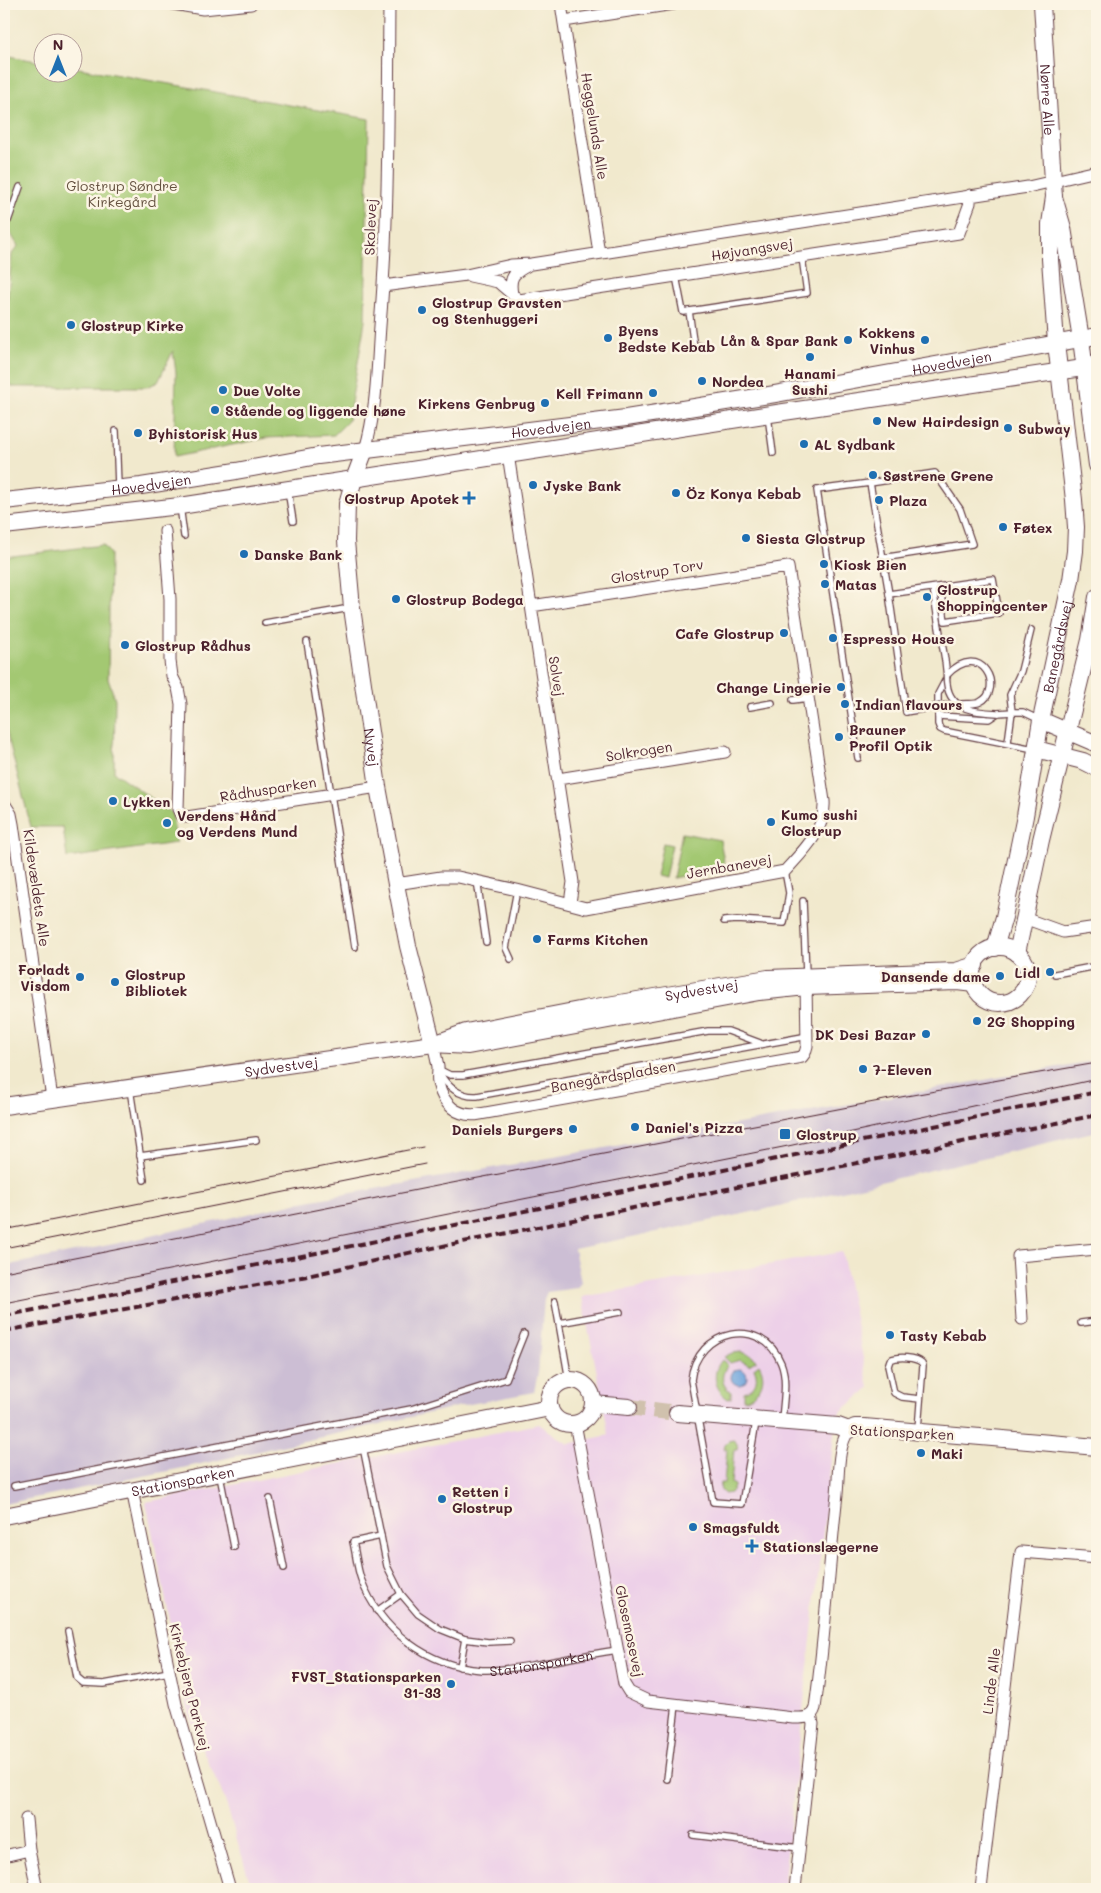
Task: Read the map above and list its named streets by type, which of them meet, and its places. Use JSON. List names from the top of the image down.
{
  "streets": {
    "street": [
      "Nørre Alle",
      "Heggelunds Alle",
      "Skolevej",
      "Højvangsvej",
      "Hovedvejen",
      "Glostrup Torv",
      "Banegårdsvej",
      "Solvej",
      "Nyvej",
      "Solkrogen",
      "Rådhusparken",
      "Jernbanevej",
      "Kildevældets Alle",
      "Sydvestvej",
      "Banegårdspladsen",
      "Stationsparken",
      "Glosemosevej",
      "Linde Alle",
      "Kirkebjerg Parkvej"
    ]
  },
  "crossings": [
    ["Nørre Alle", "Højvangsvej"],
    ["Nørre Alle", "Hovedvejen"],
    ["Nørre Alle", "Banegårdsvej"],
    ["Heggelunds Alle", "Højvangsvej"],
    ["Skolevej", "Højvangsvej"],
    ["Skolevej", "Hovedvejen"],
    ["Skolevej", "Nyvej"],
    ["Hovedvejen", "Banegårdsvej"],
    ["Hovedvejen", "Solvej"],
    ["Hovedvejen", "Nyvej"],
    ["Glostrup Torv", "Solvej"],
    ["Glostrup Torv", "Jernbanevej"],
    ["Banegårdsvej", "Sydvestvej"],
    ["Solvej", "Solkrogen"],
    ["Solvej", "Jernbanevej"],
    ["Nyvej", "Rådhusparken"],
    ["Nyvej", "Jernbanevej"],
    ["Nyvej", "Sydvestvej"],
    ["Nyvej", "Banegårdspladsen"],
    ["Kildevældets Alle", "Sydvestvej"],
    ["Sydvestvej", "Banegårdspladsen"],
    ["Stationsparken", "Glosemosevej"],
    ["Stationsparken", "Kirkebjerg Parkvej"]
  ],
  "parks": ["Glostrup Søndre Kirkegård"],
  "places": {
    "other": [
      "Glostrup Gravsten og Stenhuggeri",
      "Glostrup Kirke",
      "Byens Bedste Kebab",
      "Lån & Spar Bank",
      "Kokkens Vinhus",
      "Hanami Sushi",
      "Nordea",
      "Due Volte",
      "Kell Frimann",
      "Kirkens Genbrug",
      "Stående og liggende høne",
      "New Hairdesign",
      "Subway",
      "Byhistorisk Hus",
      "AL Sydbank",
      "Søstrene Grene",
      "Jyske Bank",
      "Öz Konya Kebab",
      "Plaza",
      "Føtex",
      "Siesta Glostrup",
      "Danske Bank",
      "Kiosk Bien",
      "Matas",
      "Glostrup Shoppingcenter",
      "Glostrup Bodega",
      "Cafe Glostrup",
      "Espresso House",
      "Glostrup Rådhus",
      "Change Lingerie",
      "Indian flavours",
      "Brauner Profil Optik",
      "Lykken",
      "Kumo sushi Glostrup",
      "Verdens Hånd og Verdens Mund",
      "Farms Kitchen",
      "Lidl",
      "Dansende dame",
      "Forladt Visdom",
      "Glostrup Bibliotek",
      "2G Shopping",
      "DK Desi Bazar",
      "7-Eleven",
      "Daniel's Pizza",
      "Daniels Burgers",
      "Tasty Kebab",
      "Maki",
      "Retten i Glostrup",
      "Smagsfuldt",
      "FVST_Stationsparken 31-33"
    ],
    "health": ["Glostrup Apotek", "Stationslægerne"],
    "transit": ["Glostrup"]
  },
  "north": "top"
}
